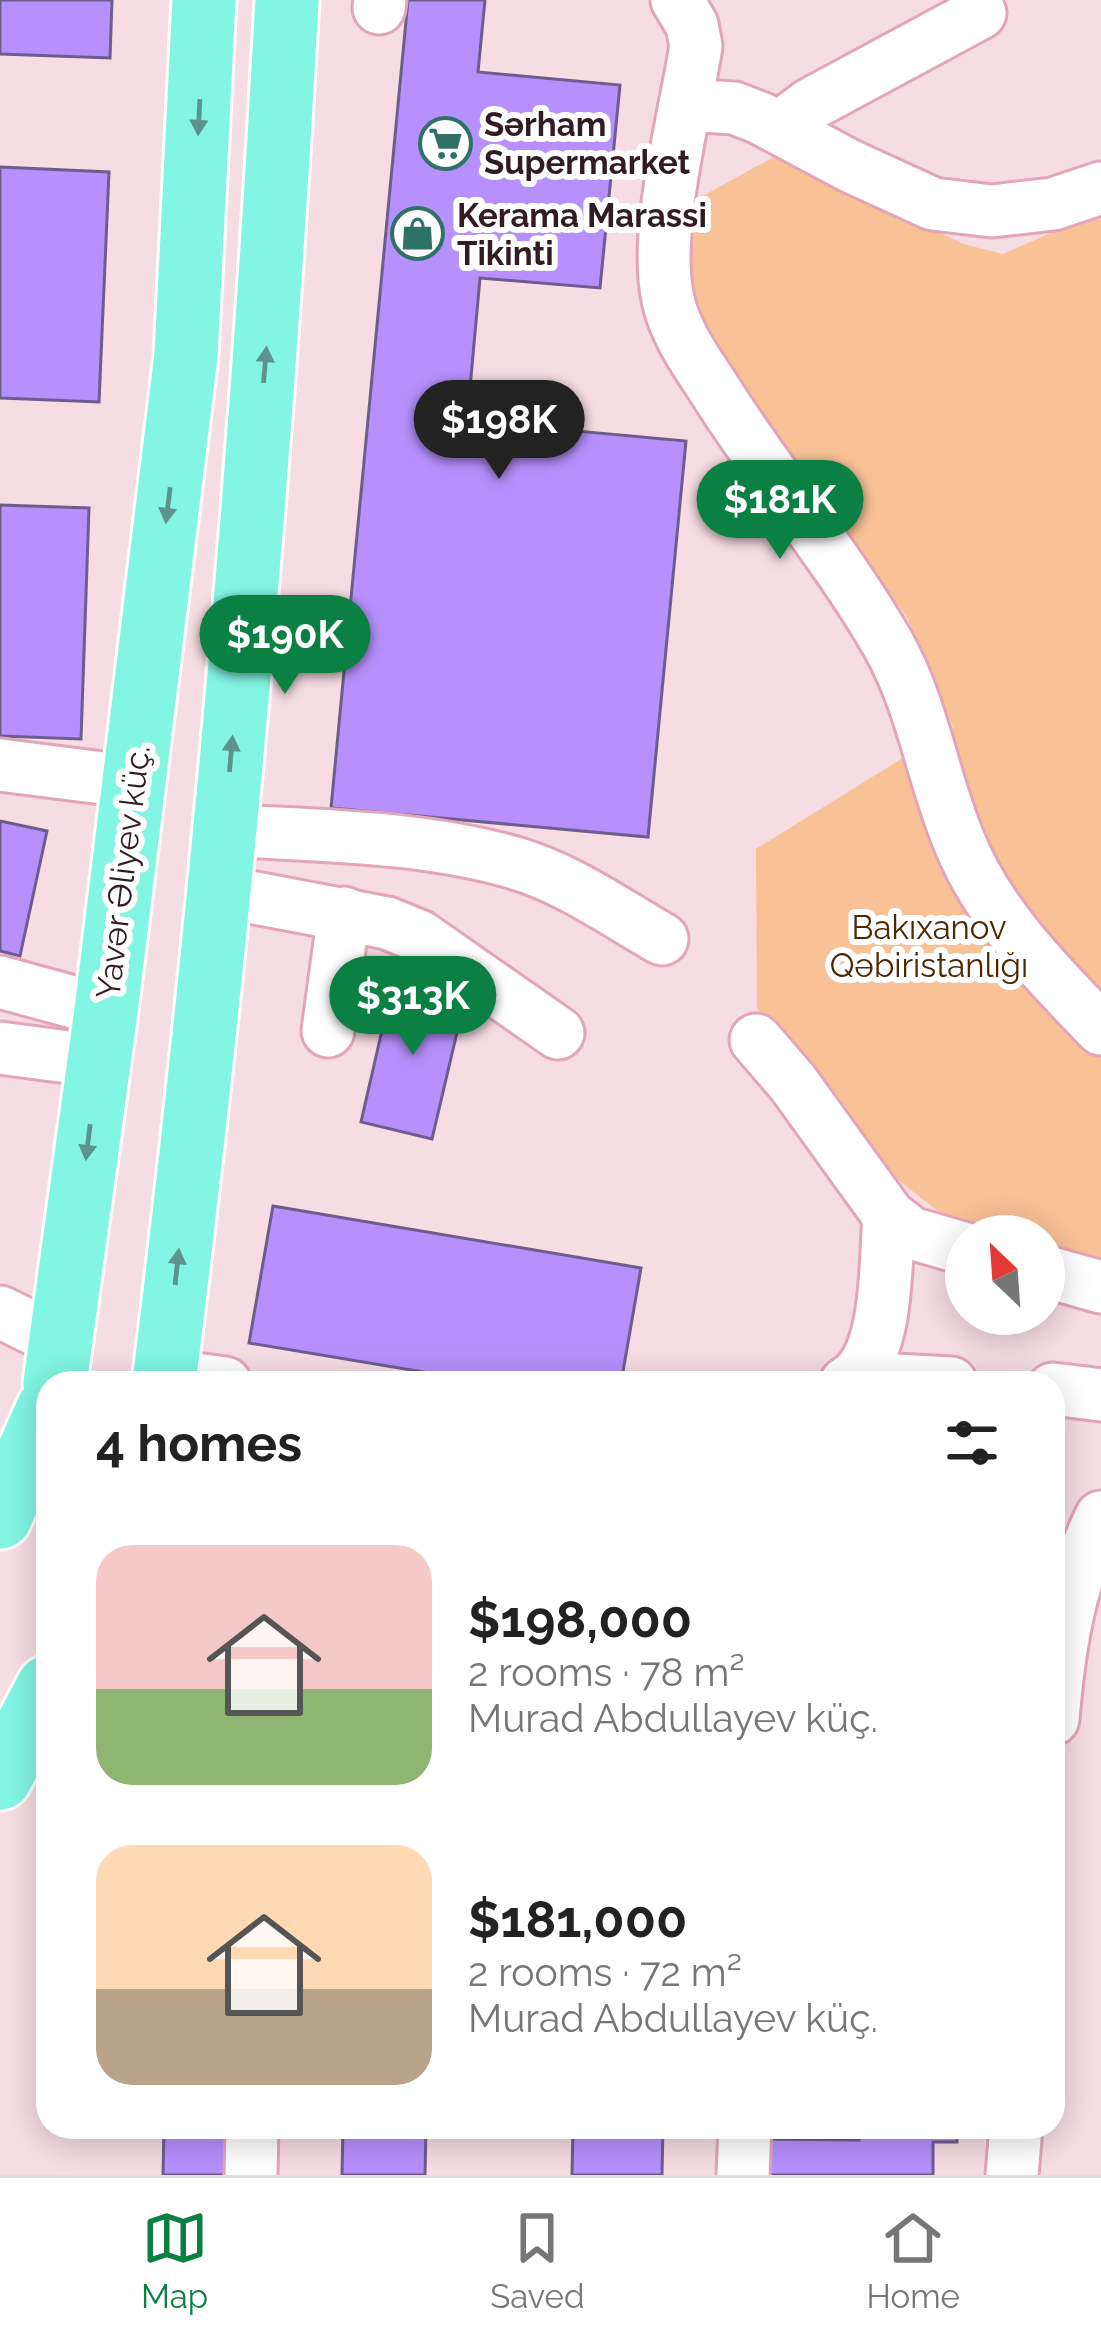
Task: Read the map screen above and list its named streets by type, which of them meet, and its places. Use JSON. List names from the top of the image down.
{
  "streets": {
    "main road": ["Yavər Əliyev küç."]
  },
  "parks": ["Bakıxanov Qəbiristanlığı"],
  "places": {
    "supermarket": ["Sərham Supermarket"],
    "shop": ["Kerama Marassi Tikinti"]
  },
  "north": "top left",
  "page": {
    "price": [
      "$198K",
      "$181K",
      "$190K",
      "$313K"
    ],
    "heading": "4 homes",
    "list": [
      {
        "name": "$198,000",
        "note": "2 rooms · 78 m² · Murad Abdullayev küç."
      },
      {
        "name": "$181,000",
        "note": "2 rooms · 72 m² · Murad Abdullayev küç."
      }
    ],
    "tabs": ["Map", "Saved", "Home"]
  }
}
